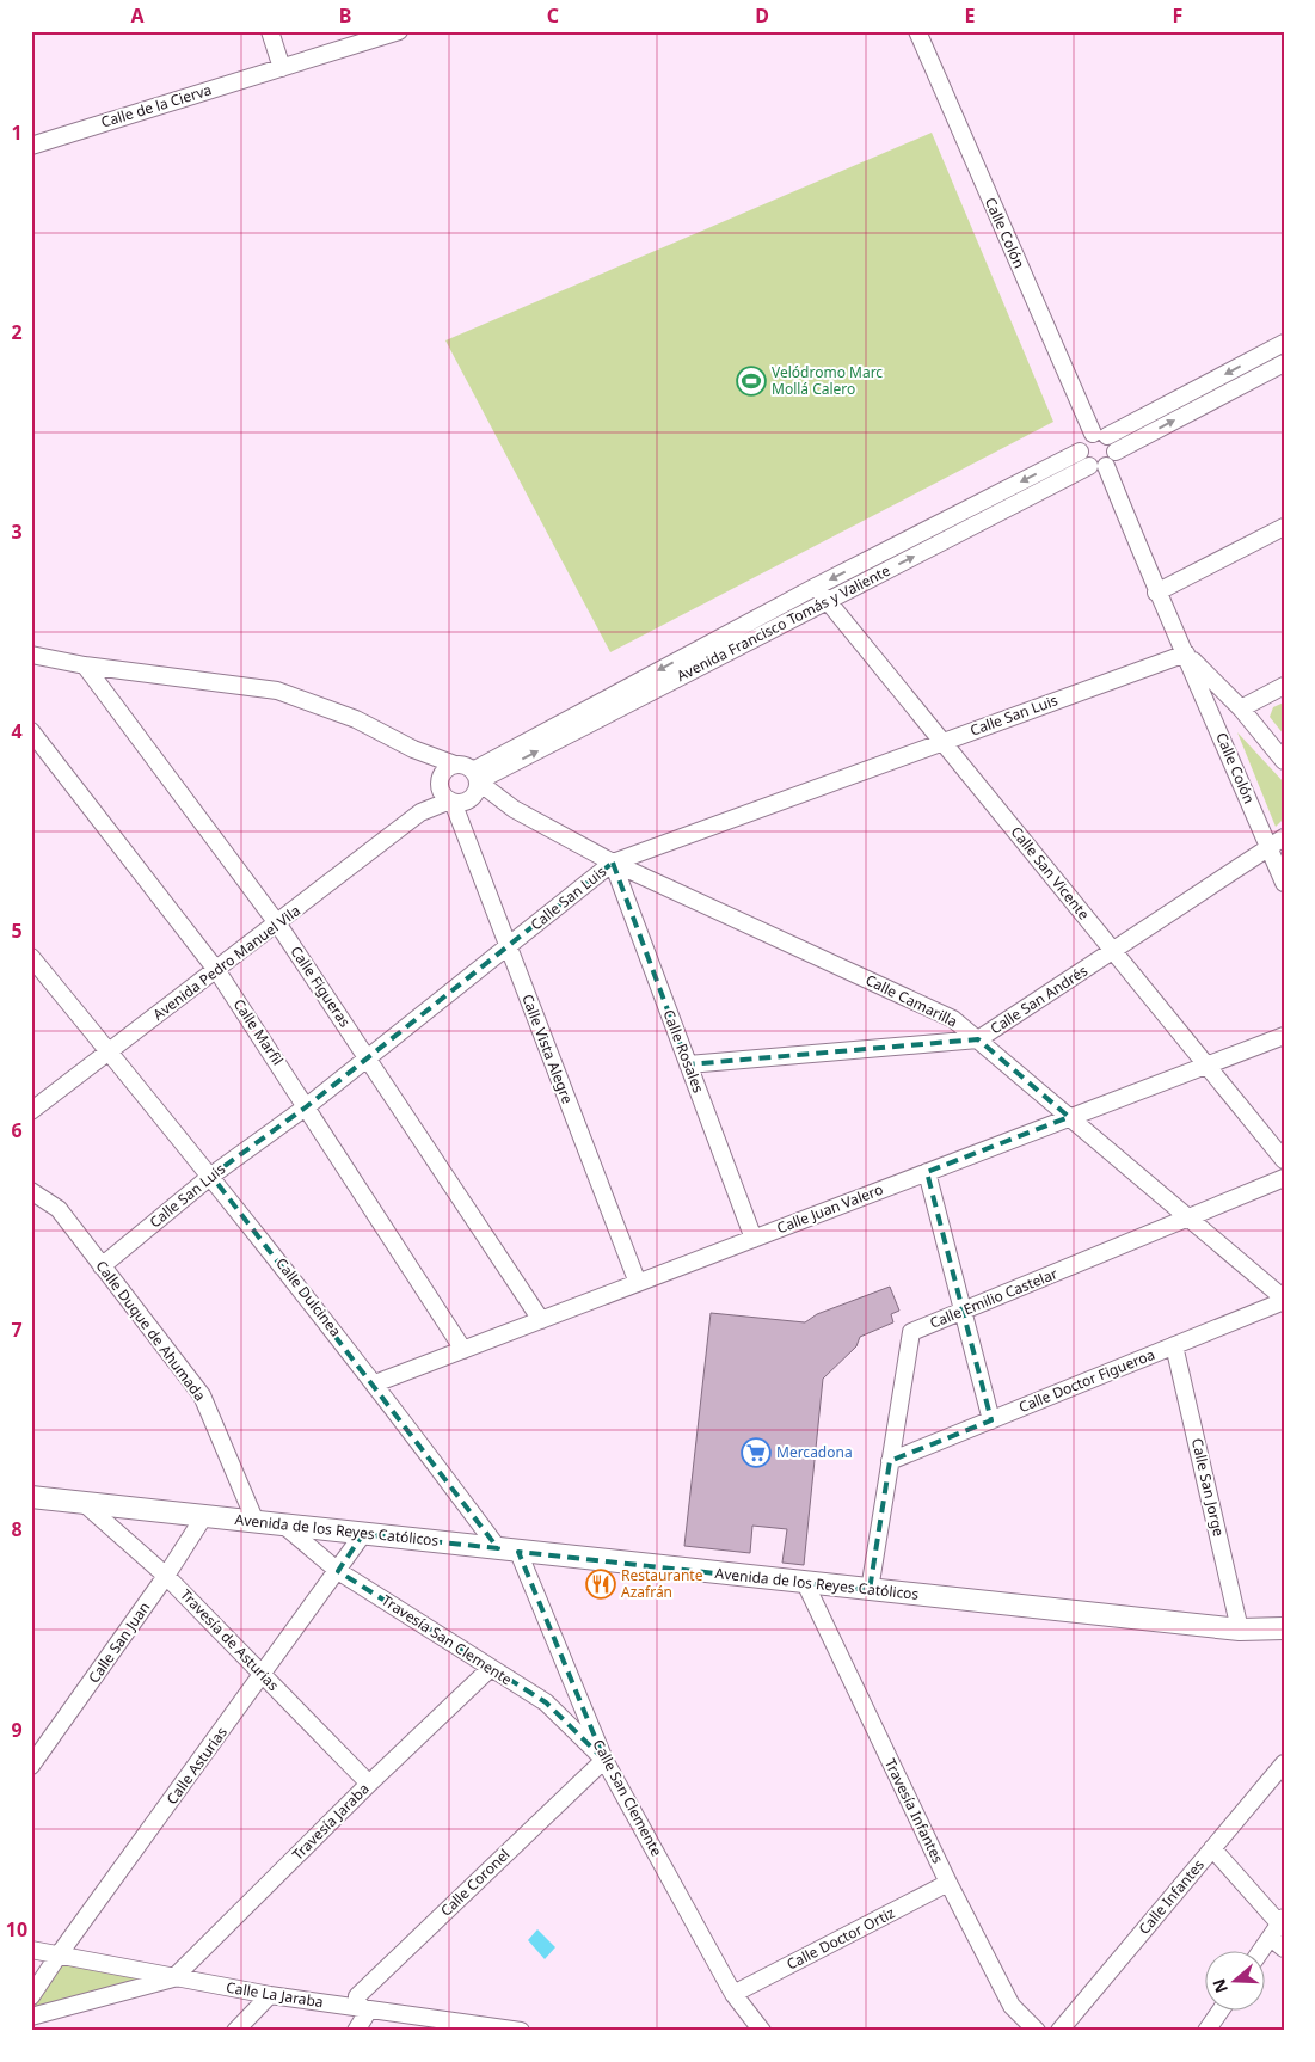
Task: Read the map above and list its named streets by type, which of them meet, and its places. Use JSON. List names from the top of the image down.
{
  "streets": {
    "street": [
      "Calle de la Cierva",
      "Calle Colón",
      "Avenida Francisco Tomás y Valiente",
      "Calle San Luis",
      "Calle San Vicente",
      "Avenida Pedro Manuel Vila",
      "Calle Figueras",
      "Calle San Andrés",
      "Calle Camarilla",
      "Calle Marfil",
      "Calle Vista Alegre",
      "Calle Rosales",
      "Calle Juan Valero",
      "Calle Dulcinea",
      "Calle Emilio Castelar",
      "Calle Duque de Ahumada",
      "Calle Doctor Figueroa",
      "Calle San Jorge",
      "Avenida de los Reyes Católicos",
      "Travesía de Asturias",
      "Travesía San Clemente",
      "Calle San Juan",
      "Calle Asturias",
      "Calle San Clemente",
      "Travesía Infantes",
      "Travesía Jaraba",
      "Calle Coronel",
      "Calle Infantes",
      "Calle Doctor Ortiz",
      "Calle La Jaraba"
    ]
  },
  "crossings": [
    ["Calle Colón", "Avenida Francisco Tomás y Valiente"],
    ["Calle Colón", "Calle San Luis"],
    ["Calle Colón", "Calle San Andrés"],
    ["Avenida Francisco Tomás y Valiente", "Calle San Vicente"],
    ["Avenida Francisco Tomás y Valiente", "Avenida Pedro Manuel Vila"],
    ["Avenida Francisco Tomás y Valiente", "Calle Camarilla"],
    ["Avenida Francisco Tomás y Valiente", "Calle Vista Alegre"],
    ["Calle San Luis", "Calle San Vicente"],
    ["Calle San Luis", "Calle Figueras"],
    ["Calle San Luis", "Calle Camarilla"],
    ["Calle San Luis", "Calle Marfil"],
    ["Calle San Luis", "Calle Vista Alegre"],
    ["Calle San Luis", "Calle Rosales"],
    ["Calle San Luis", "Calle Dulcinea"],
    ["Calle San Luis", "Calle Duque de Ahumada"],
    ["Calle San Vicente", "Calle San Andrés"],
    ["Calle San Vicente", "Calle Juan Valero"],
    ["Avenida Pedro Manuel Vila", "Calle Figueras"],
    ["Avenida Pedro Manuel Vila", "Calle Camarilla"],
    ["Avenida Pedro Manuel Vila", "Calle Marfil"],
    ["Avenida Pedro Manuel Vila", "Calle Vista Alegre"],
    ["Avenida Pedro Manuel Vila", "Calle Dulcinea"],
    ["Calle Figueras", "Calle Juan Valero"],
    ["Calle San Andrés", "Calle Camarilla"],
    ["Calle San Andrés", "Calle Rosales"],
    ["Calle Camarilla", "Calle Vista Alegre"],
    ["Calle Camarilla", "Calle Rosales"],
    ["Calle Camarilla", "Calle Juan Valero"],
    ["Calle Camarilla", "Calle Emilio Castelar"],
    ["Calle Camarilla", "Calle Doctor Figueroa"],
    ["Calle Marfil", "Calle Juan Valero"],
    ["Calle Vista Alegre", "Calle Juan Valero"],
    ["Calle Rosales", "Calle Juan Valero"],
    ["Calle Juan Valero", "Calle Dulcinea"],
    ["Calle Dulcinea", "Avenida de los Reyes Católicos"],
    ["Calle Dulcinea", "Calle San Clemente"],
    ["Calle Emilio Castelar", "Calle Doctor Figueroa"],
    ["Calle Emilio Castelar", "Avenida de los Reyes Católicos"],
    ["Calle Duque de Ahumada", "Avenida de los Reyes Católicos"],
    ["Calle Doctor Figueroa", "Calle San Jorge"],
    ["Calle San Jorge", "Avenida de los Reyes Católicos"],
    ["Avenida de los Reyes Católicos", "Travesía de Asturias"],
    ["Avenida de los Reyes Católicos", "Travesía San Clemente"],
    ["Avenida de los Reyes Católicos", "Calle San Juan"],
    ["Avenida de los Reyes Católicos", "Calle Asturias"],
    ["Avenida de los Reyes Católicos", "Calle San Clemente"],
    ["Avenida de los Reyes Católicos", "Travesía Infantes"],
    ["Travesía de Asturias", "Calle San Juan"],
    ["Travesía de Asturias", "Calle Asturias"],
    ["Travesía de Asturias", "Travesía Jaraba"],
    ["Travesía San Clemente", "Calle Asturias"],
    ["Travesía San Clemente", "Calle San Clemente"],
    ["Travesía San Clemente", "Travesía Jaraba"],
    ["Travesía San Clemente", "Calle Coronel"],
    ["Calle Asturias", "Calle La Jaraba"],
    ["Calle San Clemente", "Calle Coronel"],
    ["Calle San Clemente", "Calle Doctor Ortiz"],
    ["Travesía Infantes", "Calle Doctor Ortiz"],
    ["Travesía Jaraba", "Calle La Jaraba"],
    ["Calle Coronel", "Calle La Jaraba"]
  ],
  "places": {
    "sports": ["Velódromo Marc Mollá Calero"],
    "supermarket": ["Mercadona"],
    "restaurant": ["Restaurante Azafrán"]
  },
  "north": "left",
  "grid": {
    "columns": [
      "A",
      "B",
      "C",
      "D",
      "E",
      "F"
    ],
    "rows": [
      "1",
      "2",
      "3",
      "4",
      "5",
      "6",
      "7",
      "8",
      "9",
      "10"
    ]
  }
}
